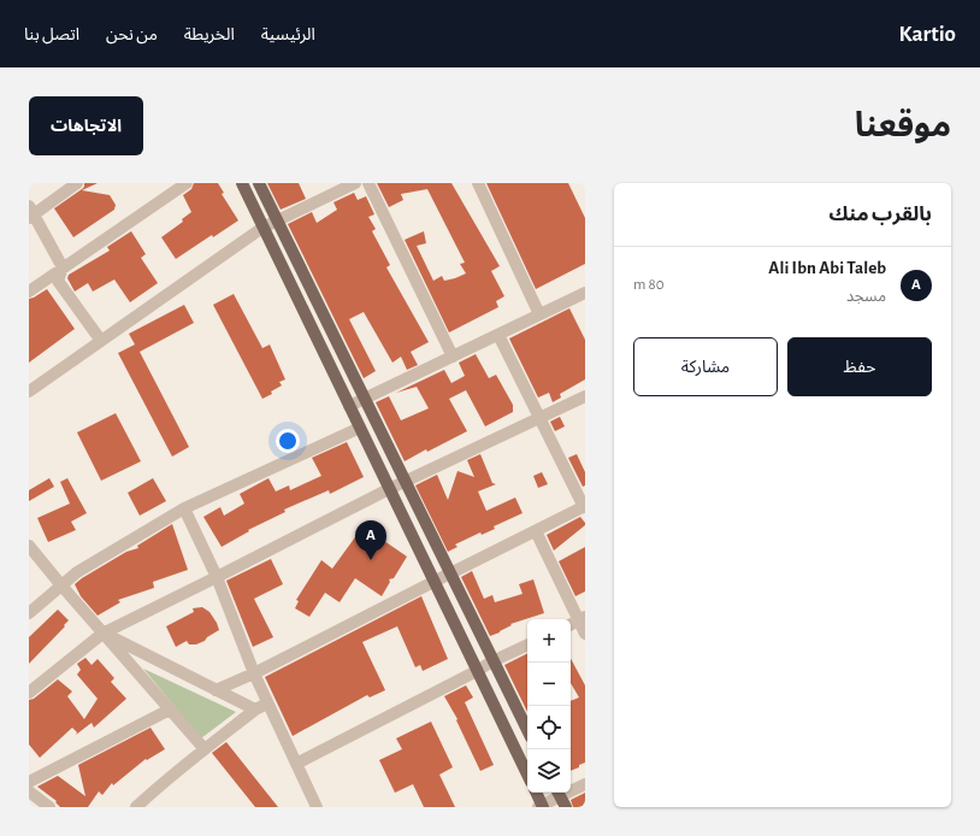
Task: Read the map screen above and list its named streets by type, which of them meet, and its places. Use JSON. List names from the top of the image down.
{
  "page": {
    "header": "Kartio",
    "nav": [
      "الرئيسية",
      "الخريطة",
      "من نحن",
      "اتصل بنا"
    ],
    "title": "موقعنا",
    "buttons": [
      "الاتجاهات",
      ["حفظ", "مشاركة"]
    ],
    "heading": "بالقرب منك",
    "list": [
      {
        "mark": "A",
        "name": "Ali Ibn Abi Taleb",
        "note": "مسجد",
        "value": "80 m"
      }
    ],
    "pins": "A",
    "map_buttons": ["+", "−"]
  }
}
